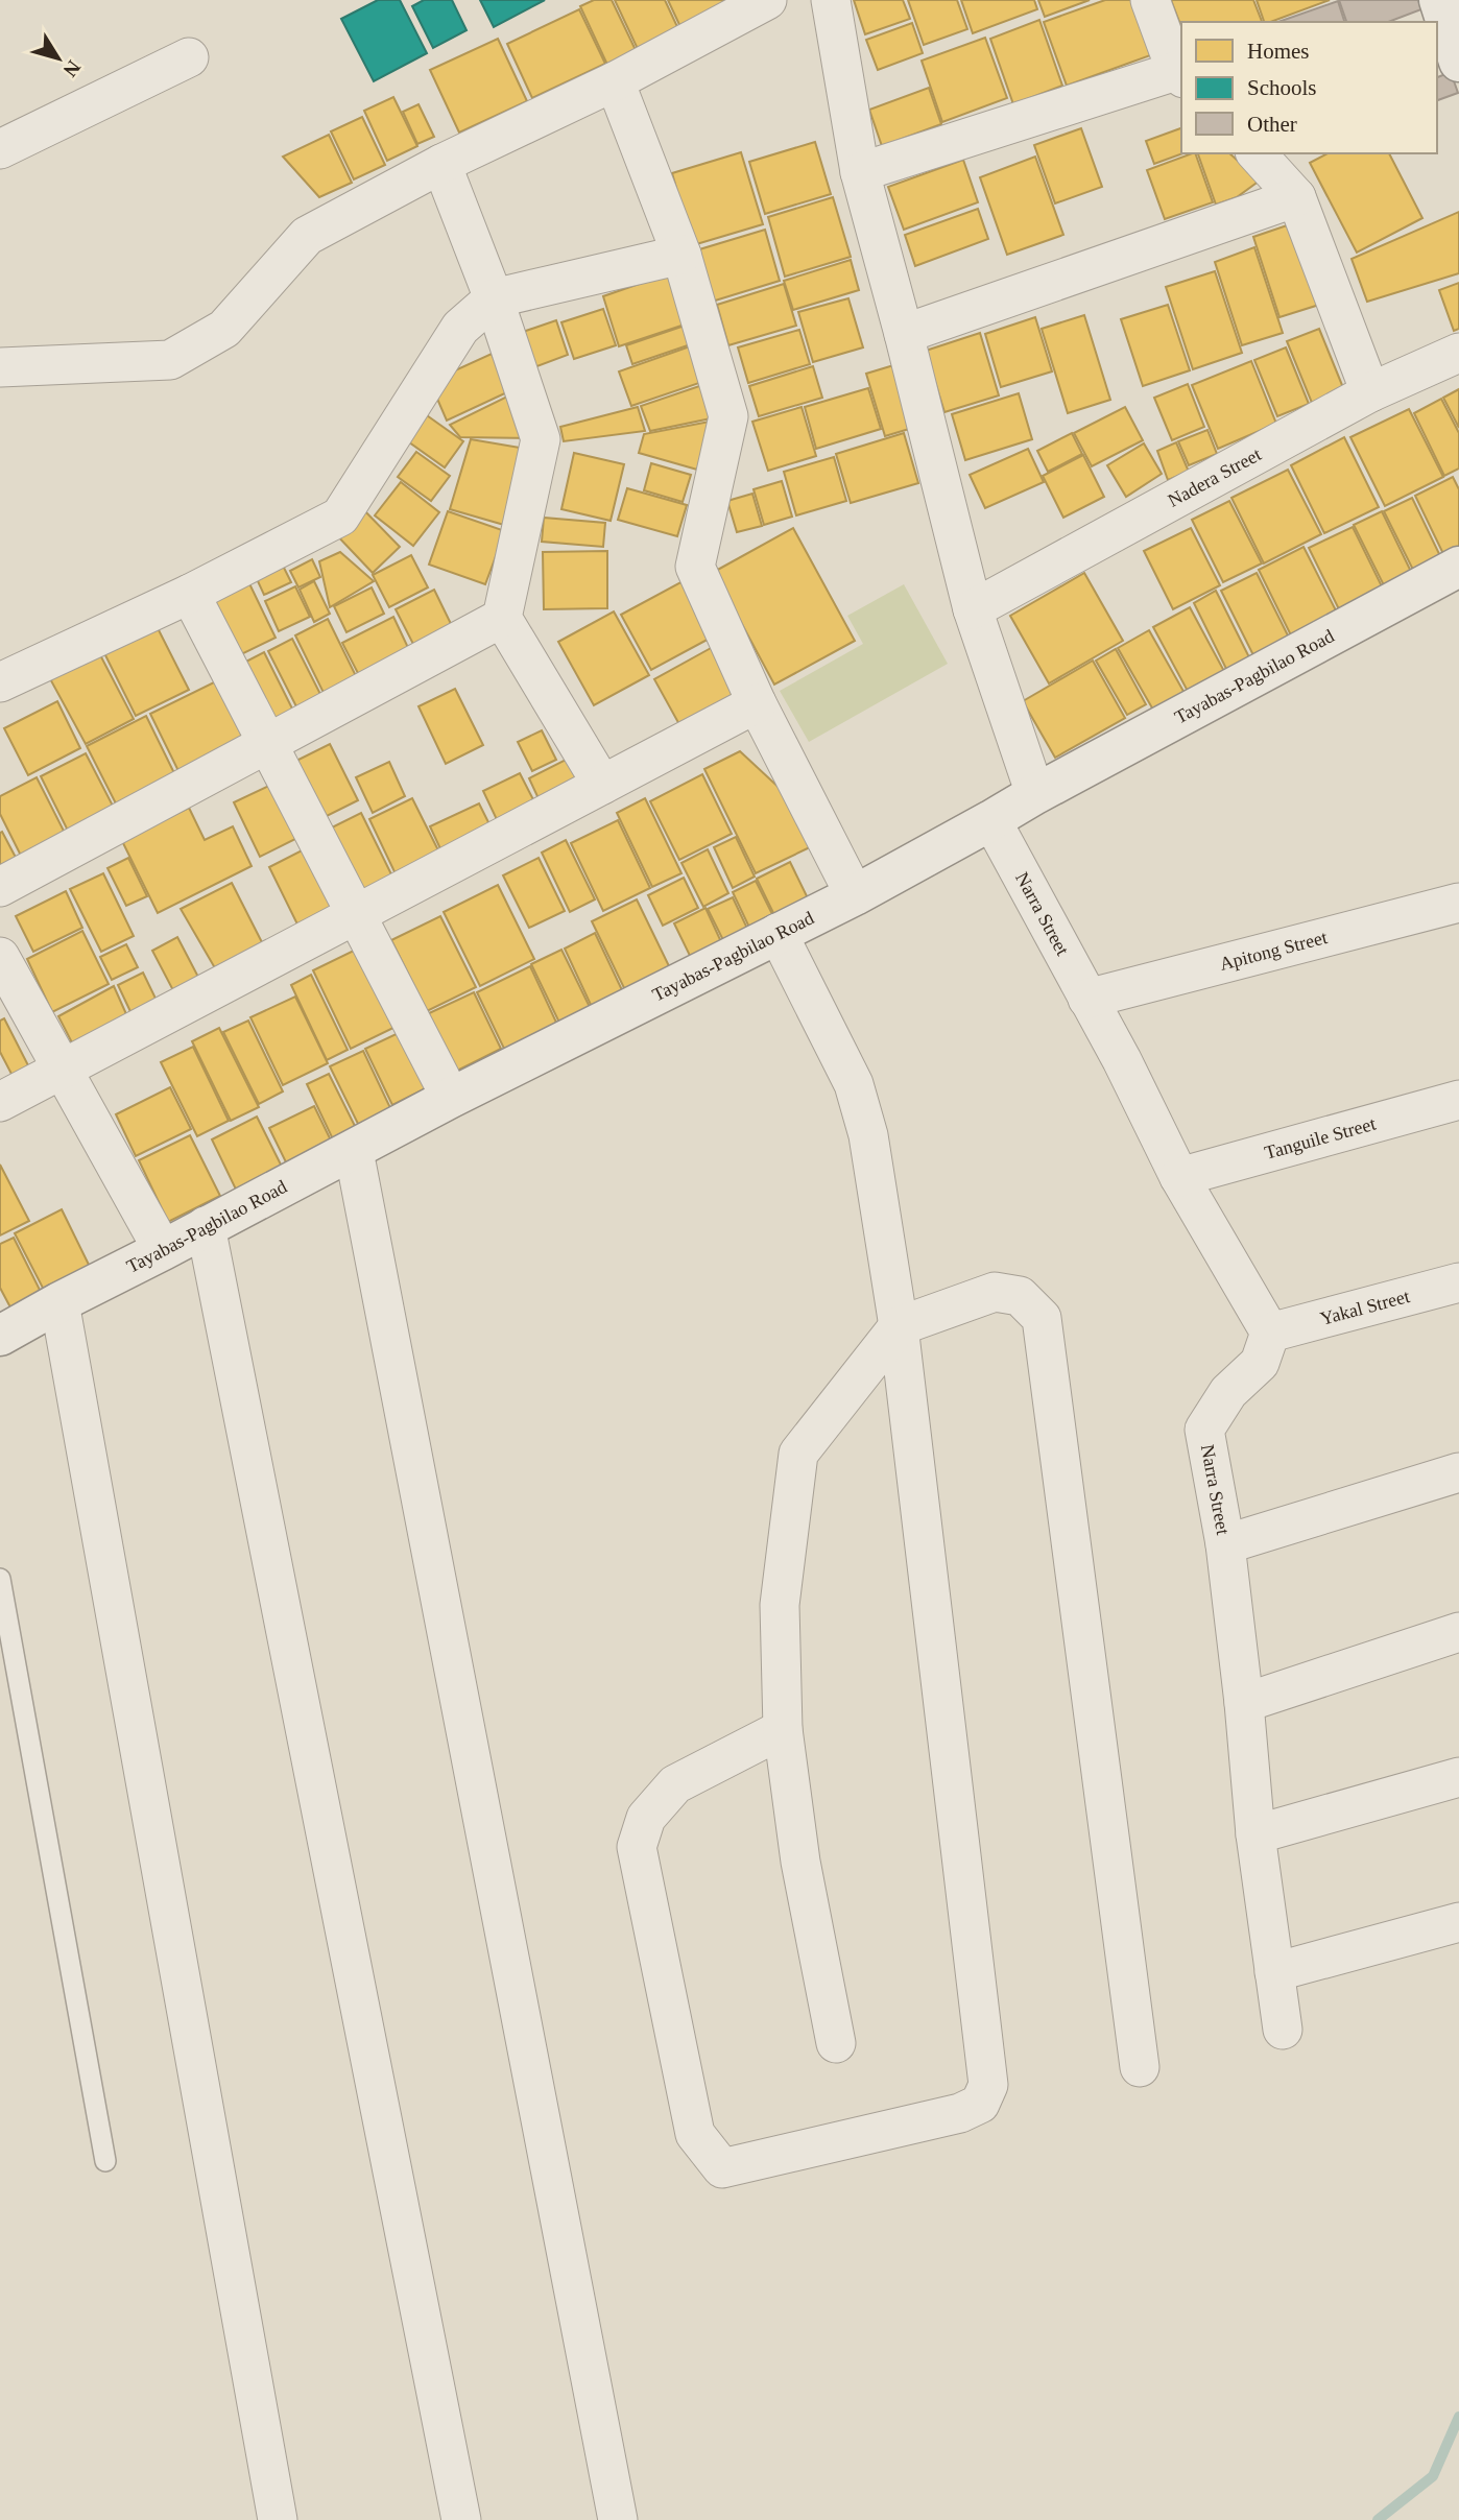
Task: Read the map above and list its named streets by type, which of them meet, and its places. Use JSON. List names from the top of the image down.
{
  "streets": {
    "main road": ["Tayabas-Pagbilao Road"],
    "street": [
      "Nadera Street",
      "Narra Street",
      "Apitong Street",
      "Tanguile Street",
      "Yakal Street"
    ]
  },
  "crossings": [
    ["Tayabas-Pagbilao Road", "Narra Street"],
    ["Narra Street", "Apitong Street"],
    ["Narra Street", "Tanguile Street"],
    ["Narra Street", "Yakal Street"]
  ],
  "legend": ["Homes", "Schools", "Other"],
  "north": "bottom right"
}
